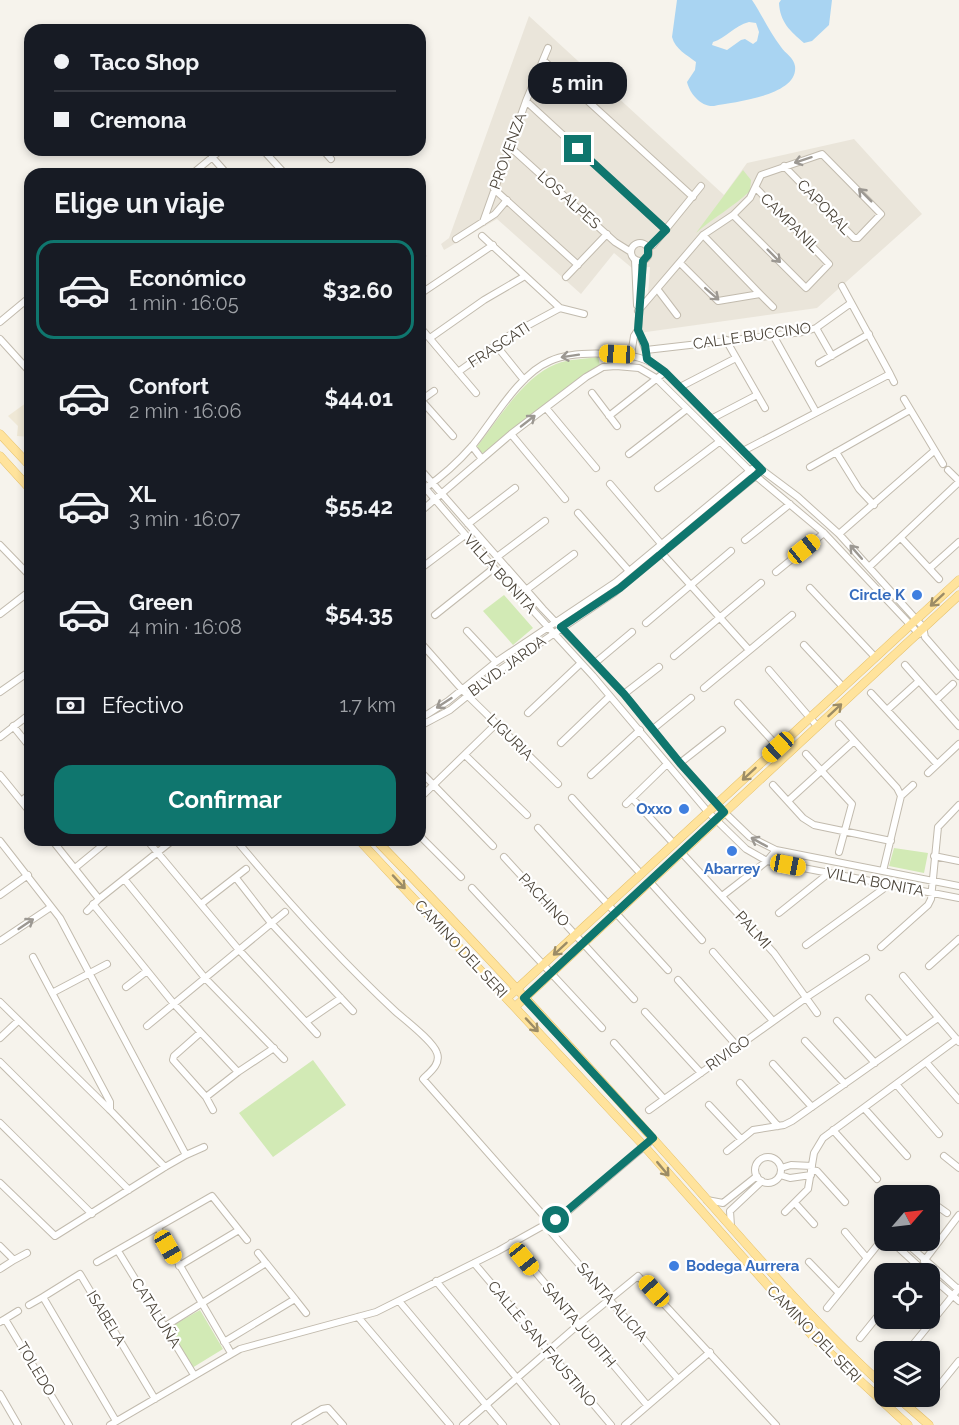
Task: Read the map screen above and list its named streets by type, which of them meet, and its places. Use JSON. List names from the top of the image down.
{
  "streets": {
    "main road": ["CAMINO DEL SERI"],
    "street": [
      "PROVENZA",
      "LOS ALPES",
      "CAPORAL",
      "CAMPANIL",
      "CALLE BUCCINO",
      "FRASCATI",
      "VILLA BONITA",
      "BLVD. JARDA",
      "LIGURIA",
      "PACHINO",
      "PALMI",
      "RIVIGO",
      "SANTA ALICIA",
      "CATALUÑA",
      "ISABELA",
      "SANTA JUDITH",
      "CALLE SAN FAUSTINO",
      "TOLEDO"
    ]
  },
  "crossings": [
    ["PROVENZA", "LOS ALPES"],
    ["VILLA BONITA", "BLVD. JARDA"],
    ["BLVD. JARDA", "LIGURIA"],
    ["PALMI", "RIVIGO"]
  ],
  "places": [
    "Circle K",
    "Oxxo",
    "Abarrey",
    "Bodega Aurrera"
  ],
  "north": "top right",
  "page": {
    "banner": ["Taco Shop", "Cremona"],
    "bubble": "5 min",
    "heading": "Elige un viaje",
    "list": [
      {
        "name": "Económico",
        "note": "1 min · 16:05",
        "value": "$32.60"
      },
      {
        "name": "Confort",
        "note": "2 min · 16:06",
        "value": "$44.01"
      },
      {
        "name": "XL",
        "note": "3 min · 16:07",
        "value": "$55.42"
      },
      {
        "name": "Green",
        "note": "4 min · 16:08",
        "value": "$54.35"
      }
    ],
    "pay": ["Efectivo", "1.7 km"],
    "buttons": "Confirmar"
  }
}
